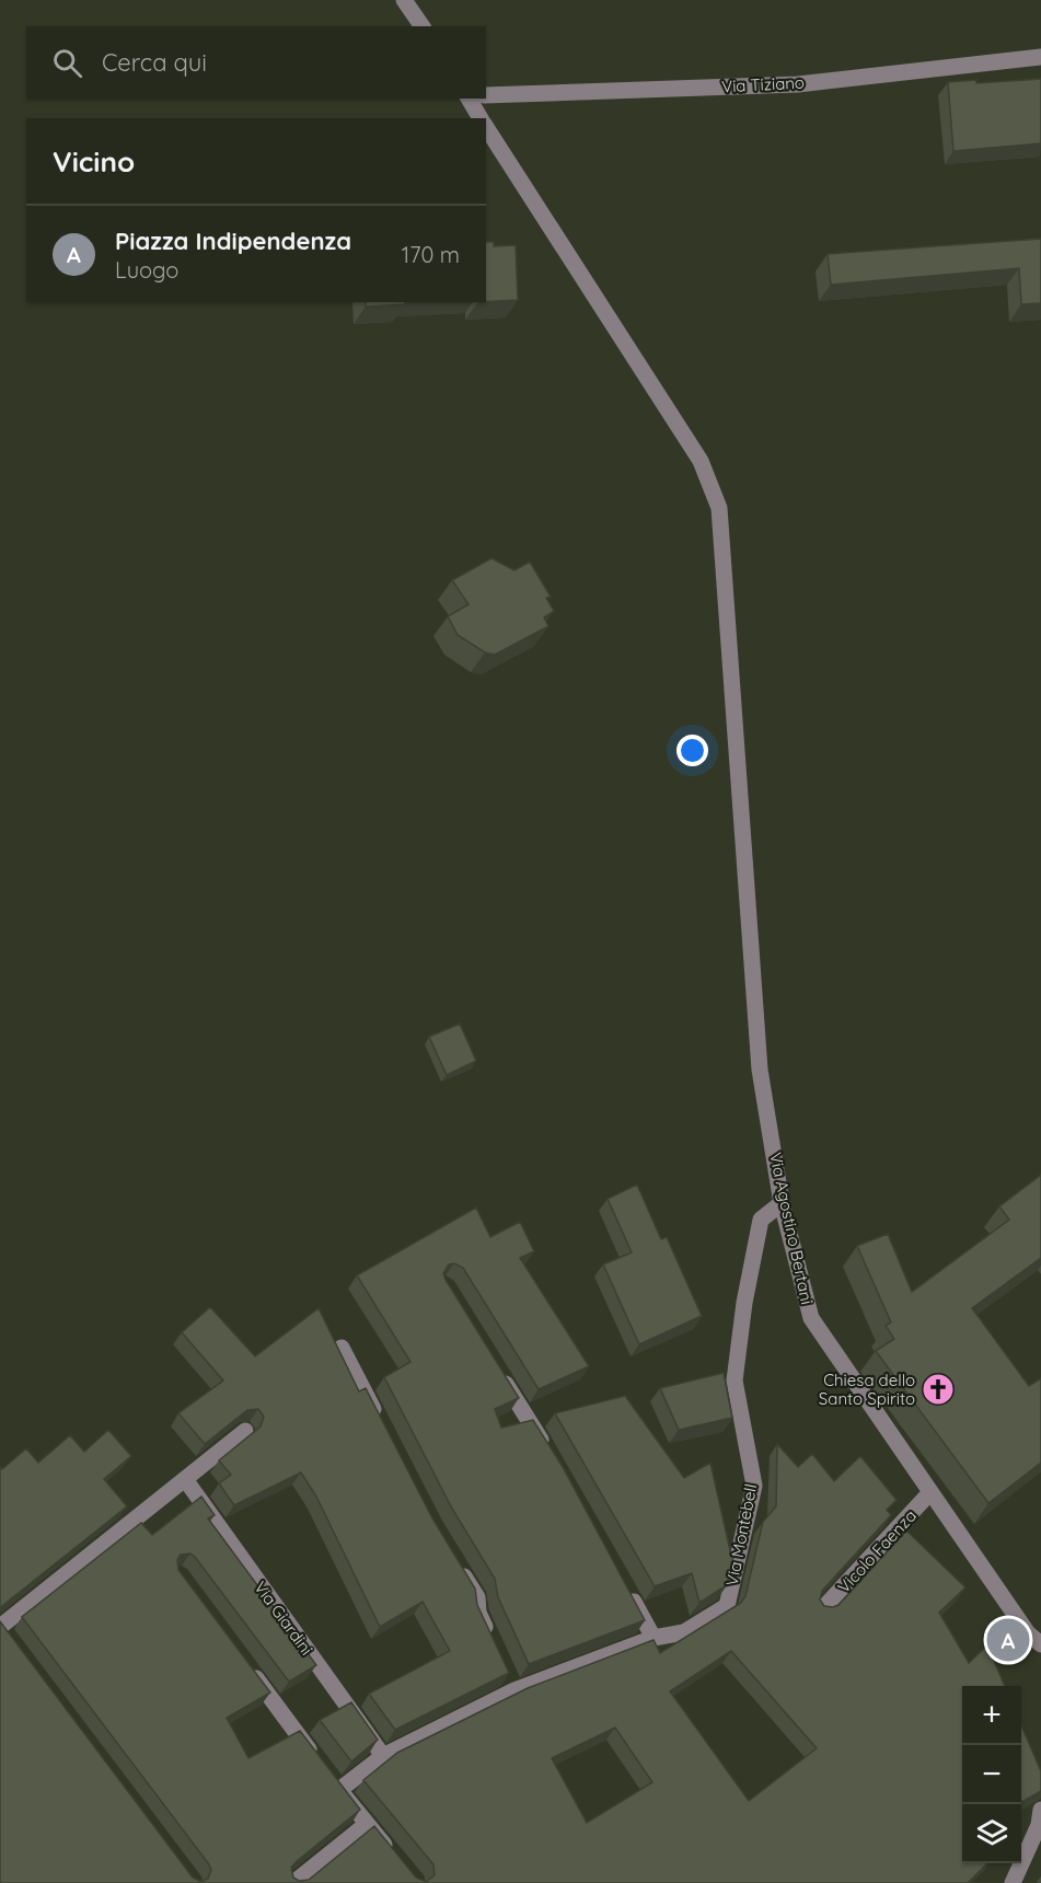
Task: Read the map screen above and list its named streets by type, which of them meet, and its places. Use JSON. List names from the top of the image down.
{
  "streets": {
    "street": [
      "Via Tiziano",
      "Via Agostino Bertani",
      "Via Montebell",
      "Vicolo Faenza",
      "Via Giardini"
    ]
  },
  "crossings": [
    ["Via Agostino Bertani", "Via Montebell"],
    ["Via Agostino Bertani", "Vicolo Faenza"],
    ["Via Montebell", "Via Giardini"]
  ],
  "places": {
    "church": ["Chiesa dello Santo Spirito"]
  },
  "page": {
    "search": "Cerca qui",
    "heading": "Vicino",
    "list": [
      {
        "mark": "A",
        "name": "Piazza Indipendenza",
        "note": "Luogo",
        "value": "170 m"
      }
    ],
    "pins": "A",
    "map_buttons": ["+", "−"]
  }
}
